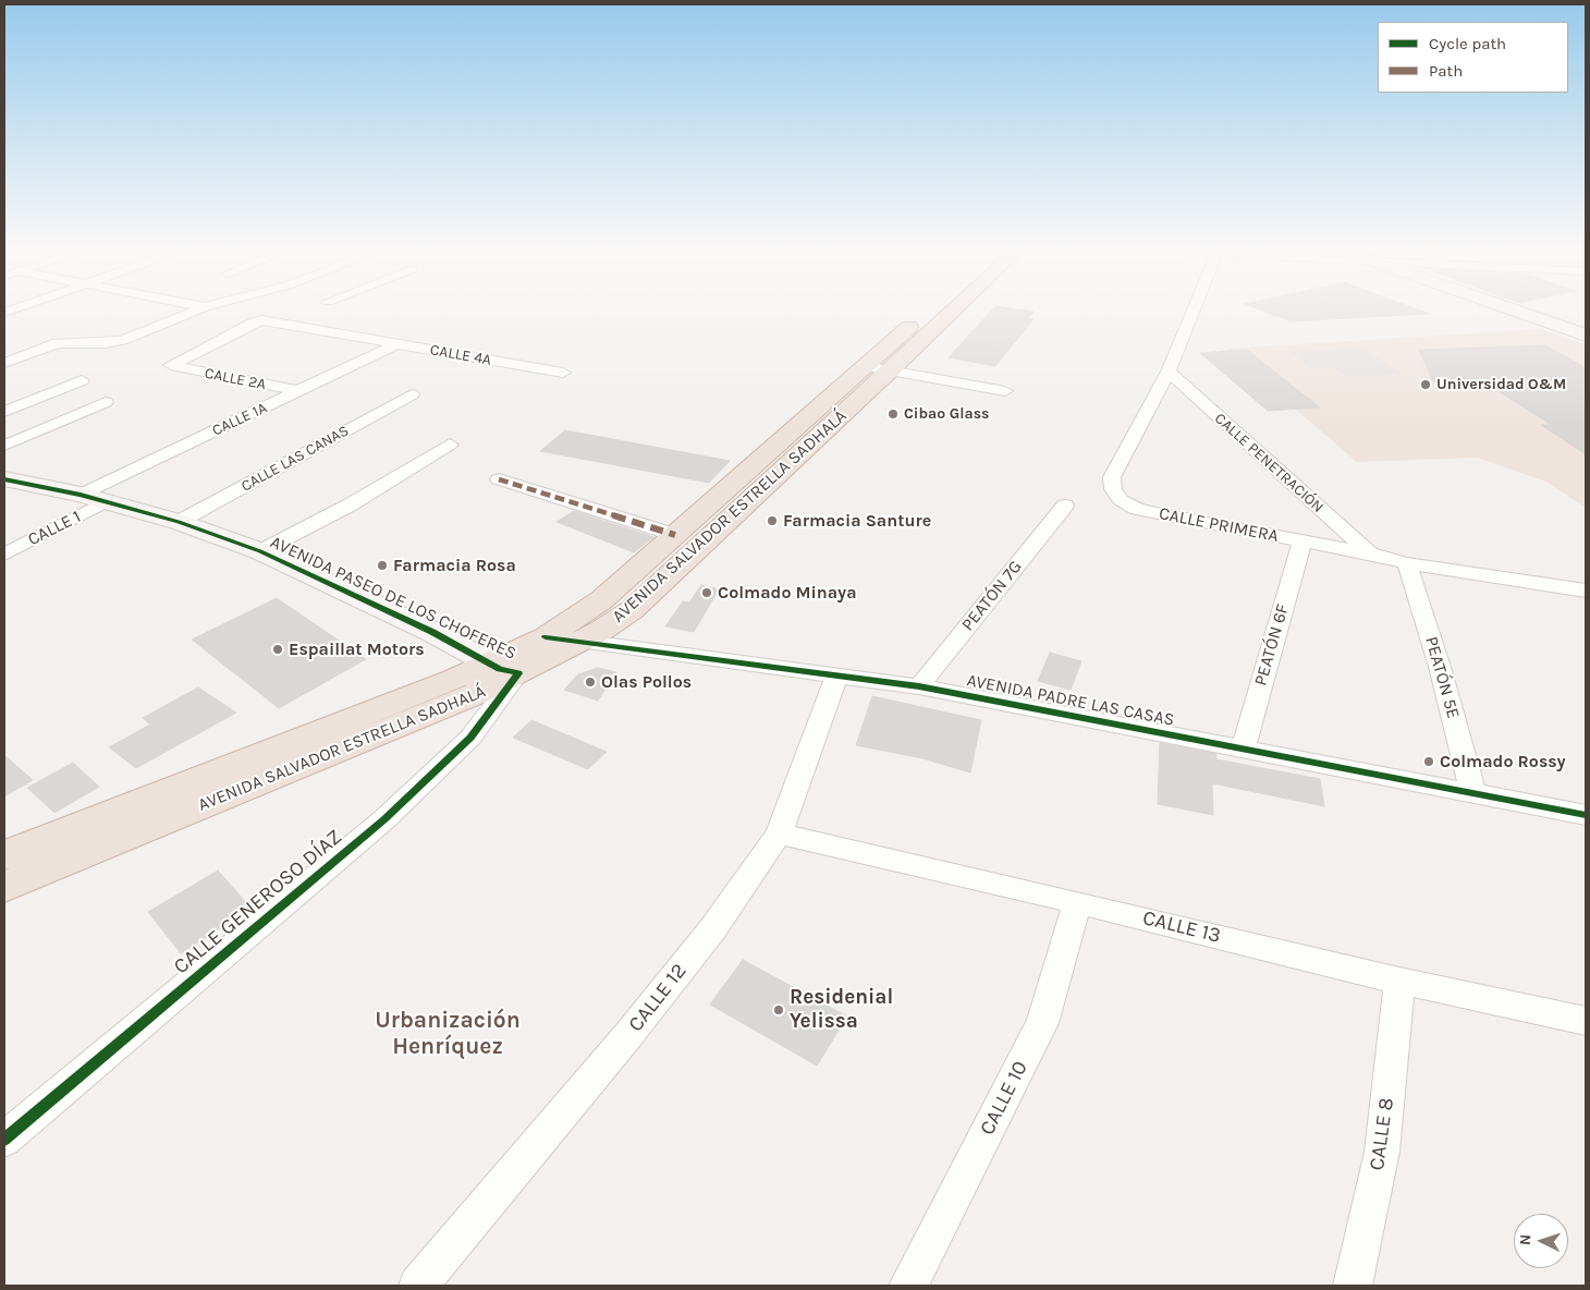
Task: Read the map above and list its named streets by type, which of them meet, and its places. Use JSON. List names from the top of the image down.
{
  "streets": {
    "highway": ["AVENIDA SALVADOR ESTRELLA SADHALÁ"],
    "street": [
      "CALLE 4A",
      "CALLE 2A",
      "CALLE 1A",
      "CALLE LAS CANAS",
      "CALLE PENETRACIÓN",
      "CALLE PRIMERA",
      "CALLE 1",
      "PEATÓN 7G",
      "AVENIDA PASEO DE LOS CHOFERES",
      "PEATÓN 6F",
      "PEATÓN 5E",
      "AVENIDA PADRE LAS CASAS",
      "CALLE GENEROSO DÍAZ",
      "CALLE 13",
      "CALLE 12",
      "CALLE 10",
      "CALLE 8"
    ]
  },
  "crossings": [
    ["CALLE 4A", "CALLE 2A"],
    ["CALLE 4A", "CALLE 1A"],
    ["CALLE 2A", "CALLE 1A"],
    ["CALLE 1A", "CALLE 1"],
    ["CALLE 1A", "AVENIDA PASEO DE LOS CHOFERES"],
    ["CALLE LAS CANAS", "AVENIDA PASEO DE LOS CHOFERES"],
    ["CALLE PENETRACIÓN", "CALLE PRIMERA"],
    ["AVENIDA SALVADOR ESTRELLA SADHALÁ", "AVENIDA PASEO DE LOS CHOFERES"],
    ["AVENIDA SALVADOR ESTRELLA SADHALÁ", "AVENIDA PADRE LAS CASAS"],
    ["AVENIDA SALVADOR ESTRELLA SADHALÁ", "CALLE GENEROSO DÍAZ"],
    ["CALLE PRIMERA", "PEATÓN 6F"],
    ["CALLE PRIMERA", "PEATÓN 5E"],
    ["CALLE 1", "AVENIDA PASEO DE LOS CHOFERES"],
    ["PEATÓN 7G", "AVENIDA PADRE LAS CASAS"],
    ["AVENIDA PASEO DE LOS CHOFERES", "CALLE GENEROSO DÍAZ"],
    ["PEATÓN 6F", "AVENIDA PADRE LAS CASAS"],
    ["PEATÓN 5E", "AVENIDA PADRE LAS CASAS"],
    ["AVENIDA PADRE LAS CASAS", "CALLE 12"],
    ["CALLE 13", "CALLE 12"],
    ["CALLE 13", "CALLE 10"],
    ["CALLE 13", "CALLE 8"]
  ],
  "districts": ["Urbanización Henríquez"],
  "places": [
    "Universidad O&M",
    "Cibao Glass",
    "Farmacia Santure",
    "Farmacia Rosa",
    "Colmado Minaya",
    "Espaillat Motors",
    "Olas Pollos",
    "Colmado Rossy",
    "Residenial Yelissa"
  ],
  "legend": ["Cycle path", "Path"],
  "north": "left"
}
